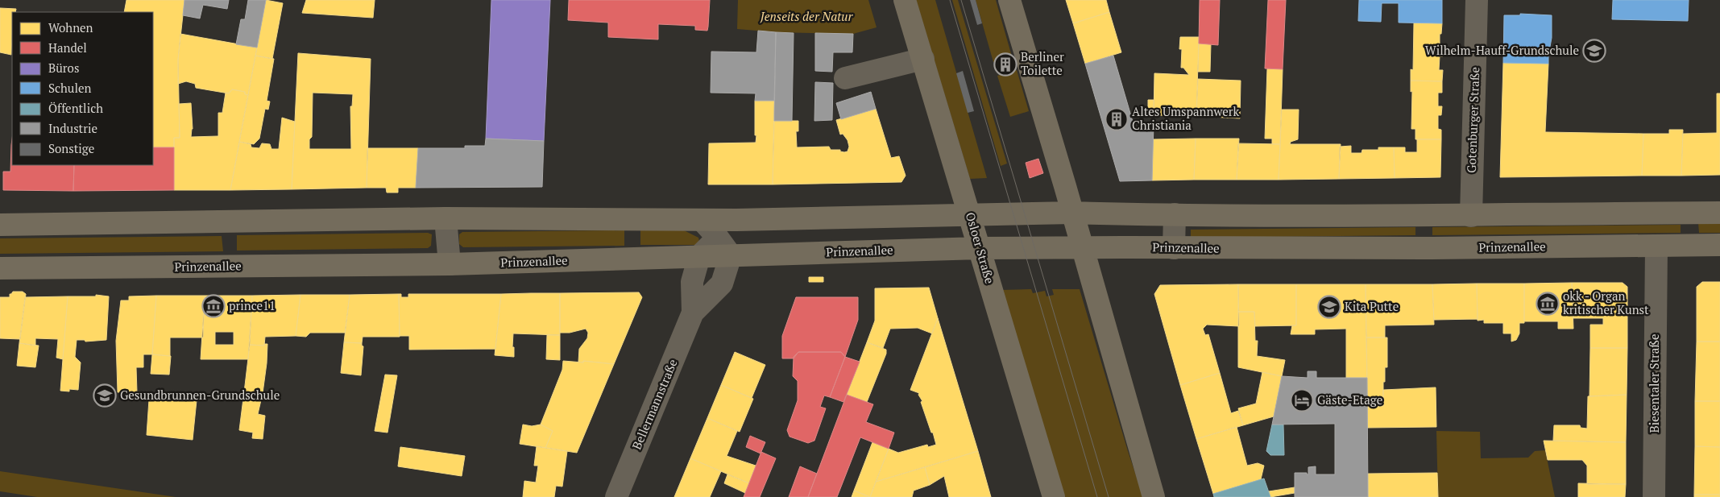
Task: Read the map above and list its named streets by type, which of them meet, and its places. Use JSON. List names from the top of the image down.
{
  "streets": {
    "main road": ["Prinzenallee", "Osloer Straße"],
    "street": ["Gotenburger Straße", "Biesentaler Straße", "Bellermannstraße"]
  },
  "crossings": [
    ["Prinzenallee", "Osloer Straße"],
    ["Prinzenallee", "Biesentaler Straße"],
    ["Prinzenallee", "Bellermannstraße"]
  ],
  "parks": ["Jenseits der Natur"],
  "places": {
    "school or university": ["Wilhelm-Hauff-Grundschule", "Kita Putte", "Gesundbrunnen-Grundschule"],
    "building": ["Berliner Toilette", "Altes Umspannwerk Christiania"],
    "museum": ["okk - Organ kritischer Kunst", "prince11"],
    "hotel": ["Gäste-Etage"]
  },
  "legend": [
    "Wohnen",
    "Handel",
    "Büros",
    "Schulen",
    "Öffentlich",
    "Industrie",
    "Sonstige"
  ]
}
